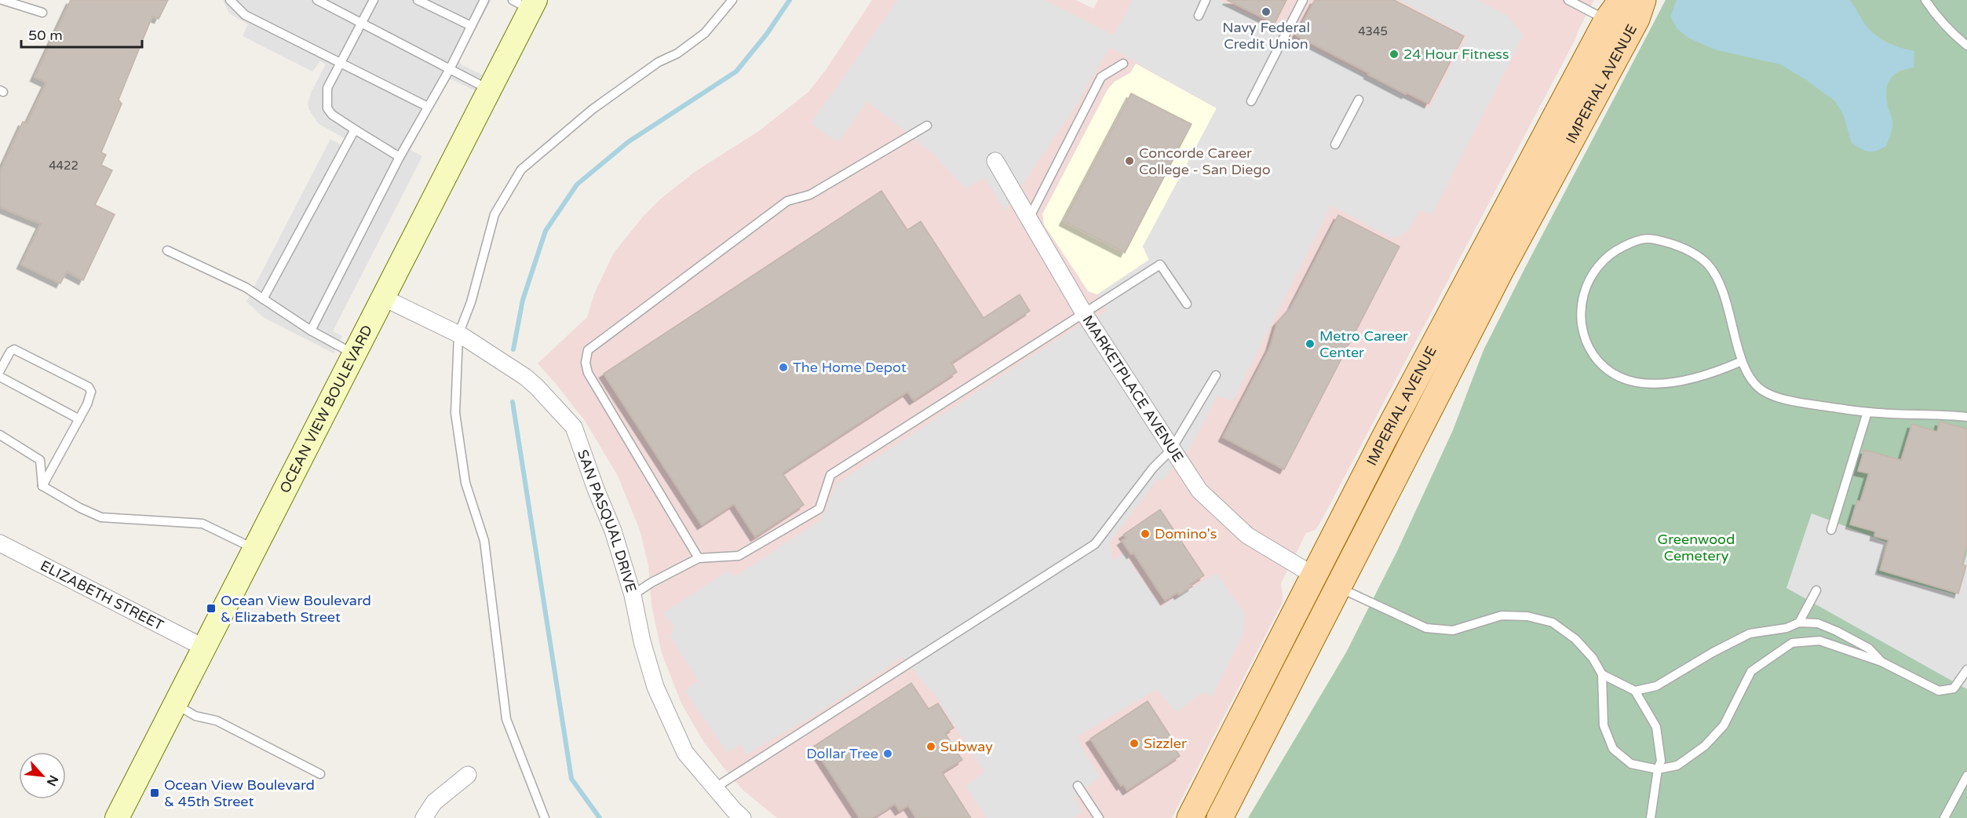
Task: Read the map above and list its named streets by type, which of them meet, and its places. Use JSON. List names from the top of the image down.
{
  "streets": {
    "main road": ["IMPERIAL AVENUE", "OCEAN VIEW BOULEVARD"],
    "street": ["MARKETPLACE AVENUE", "SAN PASQUAL DRIVE", "ELIZABETH STREET"]
  },
  "crossings": [
    ["IMPERIAL AVENUE", "MARKETPLACE AVENUE"],
    ["OCEAN VIEW BOULEVARD", "SAN PASQUAL DRIVE"],
    ["OCEAN VIEW BOULEVARD", "ELIZABETH STREET"]
  ],
  "parks": ["Greenwood Cemetery"],
  "places": {
    "other": [
      "Navy Federal Credit Union",
      "24 Hour Fitness",
      "Concorde Career College - San Diego",
      "Metro Career Center",
      "The Home Depot",
      "Domino's",
      "Sizzler",
      "Subway",
      "Dollar Tree"
    ],
    "transit": ["Ocean View Boulevard & Elizabeth Street", "Ocean View Boulevard & 45th Street"]
  },
  "house_numbers": ["4345", "4422"],
  "scale_bar": "50 m",
  "north": "bottom right"
}
